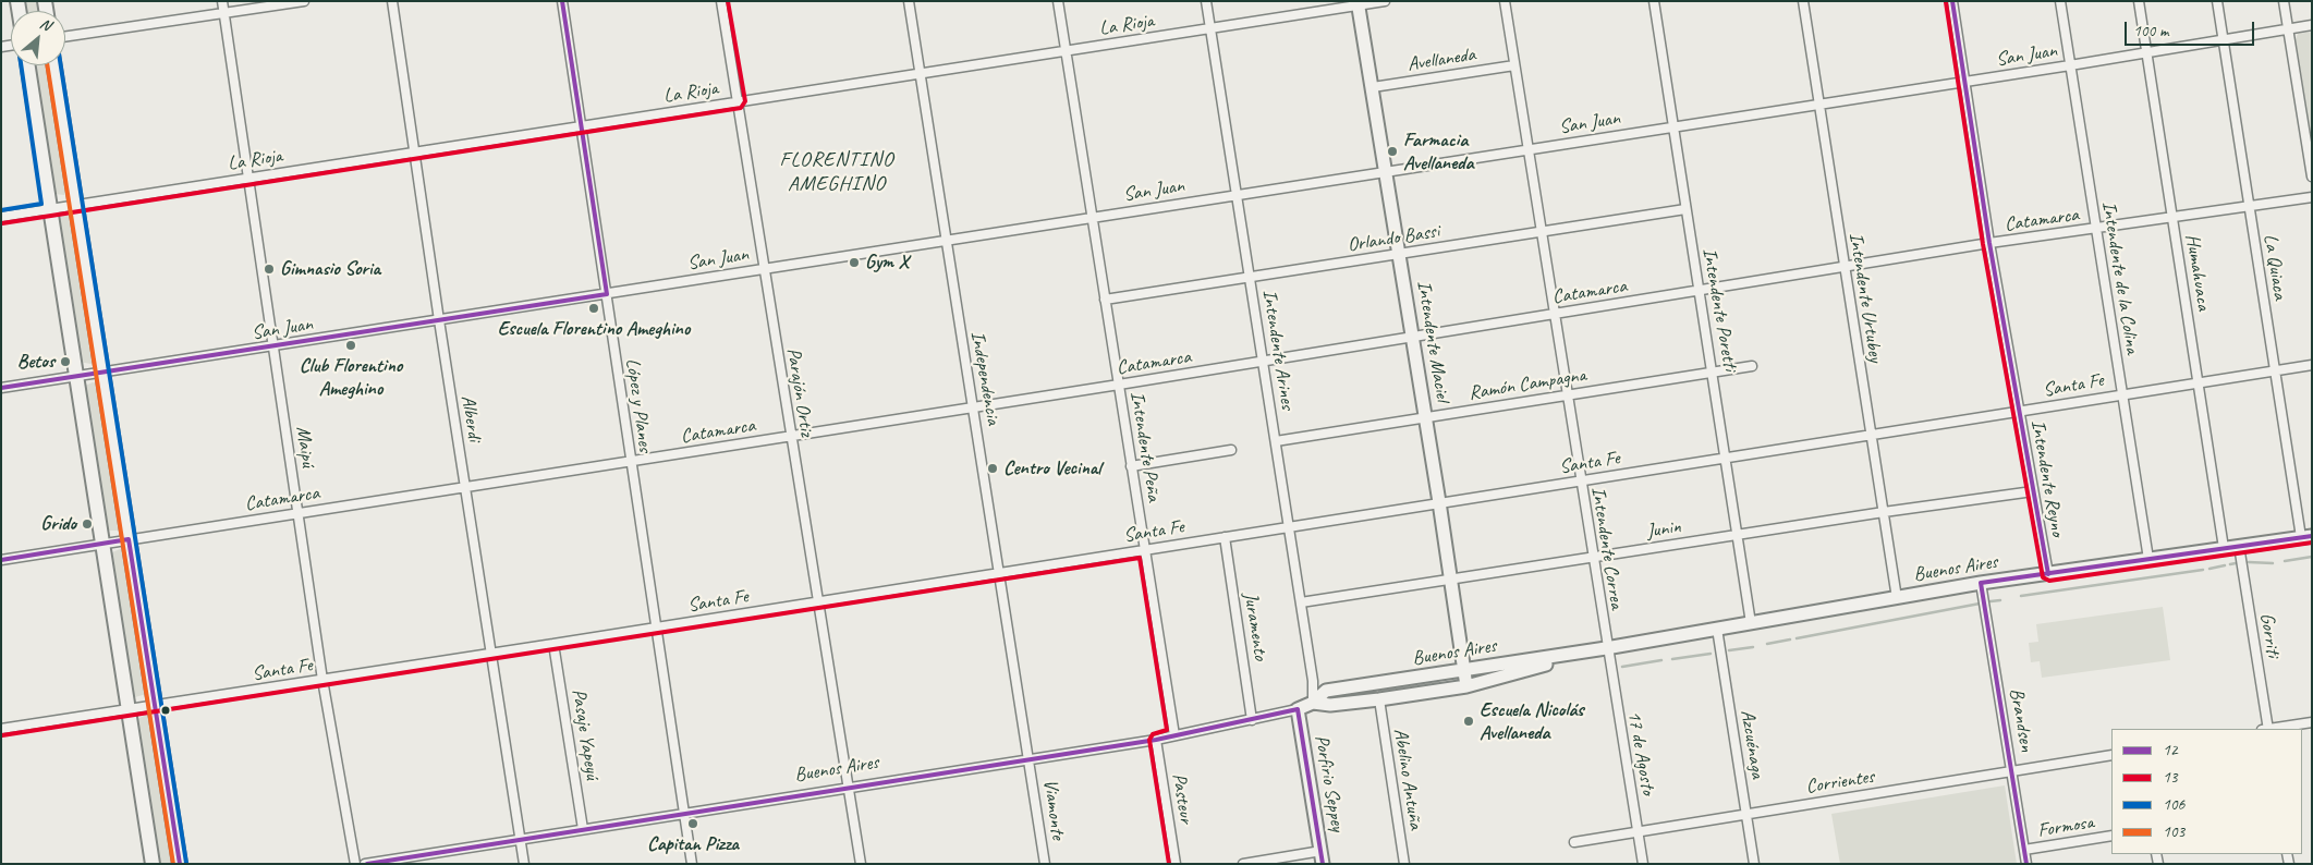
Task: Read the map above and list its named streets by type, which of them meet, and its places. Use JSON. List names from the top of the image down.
{
  "streets": {
    "main road": ["Intendente Maciel", "Buenos Aires", "Porfirio Seppey"],
    "street": [
      "La Rioja",
      "San Juan",
      "Avellaneda",
      "Catamarca",
      "Orlando Bassi",
      "La Quiaca",
      "Humahuaca",
      "Intendente de la Colina",
      "Intendente Urtubey",
      "Intendente Poretti",
      "Intendente Arines",
      "Independencia",
      "Ramón Campagna",
      "Santa Fe",
      "Parajón Ortiz",
      "López y Planes",
      "Alberdi",
      "Maipú",
      "Intendente Peña",
      "Intendente Reyno",
      "Junin",
      "Intendente Correa",
      "Juramento",
      "Gorriti",
      "Brandsen",
      "Pasaje Yapeyú",
      "Azcuénaga",
      "17 de Agosto",
      "Abelino Antuña",
      "Corrientes",
      "Pasteur",
      "Viamonte",
      "Formosa"
    ]
  },
  "crossings": [
    ["La Rioja", "Intendente Maciel"],
    ["La Rioja", "Intendente Arines"],
    ["La Rioja", "Independencia"],
    ["La Rioja", "Parajón Ortiz"],
    ["La Rioja", "López y Planes"],
    ["La Rioja", "Alberdi"],
    ["La Rioja", "Maipú"],
    ["La Rioja", "Intendente Peña"],
    ["San Juan", "La Quiaca"],
    ["San Juan", "Humahuaca"],
    ["San Juan", "Intendente de la Colina"],
    ["San Juan", "Intendente Urtubey"],
    ["San Juan", "Intendente Poretti"],
    ["San Juan", "Intendente Maciel"],
    ["San Juan", "Intendente Arines"],
    ["San Juan", "Independencia"],
    ["San Juan", "Parajón Ortiz"],
    ["San Juan", "López y Planes"],
    ["San Juan", "Alberdi"],
    ["San Juan", "Maipú"],
    ["San Juan", "Intendente Peña"],
    ["San Juan", "Intendente Reyno"],
    ["San Juan", "Intendente Correa"],
    ["Avellaneda", "Intendente Maciel"],
    ["Avellaneda", "Intendente Correa"],
    ["Catamarca", "La Quiaca"],
    ["Catamarca", "Humahuaca"],
    ["Catamarca", "Intendente de la Colina"],
    ["Catamarca", "Intendente Urtubey"],
    ["Catamarca", "Intendente Poretti"],
    ["Catamarca", "Intendente Maciel"],
    ["Catamarca", "Intendente Arines"],
    ["Catamarca", "Independencia"],
    ["Catamarca", "Parajón Ortiz"],
    ["Catamarca", "López y Planes"],
    ["Catamarca", "Alberdi"],
    ["Catamarca", "Maipú"],
    ["Catamarca", "Intendente Peña"],
    ["Catamarca", "Intendente Reyno"],
    ["Catamarca", "Intendente Correa"],
    ["Orlando Bassi", "Intendente Poretti"],
    ["Orlando Bassi", "Intendente Maciel"],
    ["Orlando Bassi", "Intendente Arines"],
    ["Orlando Bassi", "Intendente Peña"],
    ["Orlando Bassi", "Intendente Correa"],
    ["La Quiaca", "Santa Fe"],
    ["La Quiaca", "Buenos Aires"],
    ["Humahuaca", "Santa Fe"],
    ["Humahuaca", "Buenos Aires"],
    ["Intendente de la Colina", "Santa Fe"],
    ["Intendente de la Colina", "Buenos Aires"],
    ["Intendente Urtubey", "Santa Fe"],
    ["Intendente Urtubey", "Junin"],
    ["Intendente Urtubey", "Buenos Aires"],
    ["Intendente Poretti", "Ramón Campagna"],
    ["Intendente Poretti", "Santa Fe"],
    ["Intendente Poretti", "Junin"],
    ["Intendente Poretti", "Buenos Aires"],
    ["Intendente Maciel", "Ramón Campagna"],
    ["Intendente Maciel", "Santa Fe"],
    ["Intendente Maciel", "Junin"],
    ["Intendente Maciel", "Buenos Aires"],
    ["Intendente Arines", "Ramón Campagna"],
    ["Intendente Arines", "Santa Fe"],
    ["Intendente Arines", "Junin"],
    ["Intendente Arines", "Buenos Aires"],
    ["Independencia", "Santa Fe"],
    ["Independencia", "Buenos Aires"],
    ["Independencia", "Viamonte"],
    ["Ramón Campagna", "Intendente Correa"],
    ["Santa Fe", "Parajón Ortiz"],
    ["Santa Fe", "López y Planes"],
    ["Santa Fe", "Alberdi"],
    ["Santa Fe", "Maipú"],
    ["Santa Fe", "Intendente Peña"],
    ["Santa Fe", "Intendente Reyno"],
    ["Santa Fe", "Intendente Correa"],
    ["Santa Fe", "Juramento"],
    ["Santa Fe", "Pasaje Yapeyú"],
    ["Parajón Ortiz", "Buenos Aires"],
    ["López y Planes", "Buenos Aires"],
    ["Alberdi", "Buenos Aires"],
    ["Intendente Peña", "Buenos Aires"],
    ["Intendente Reyno", "Junin"],
    ["Intendente Reyno", "Buenos Aires"],
    ["Junin", "Intendente Correa"],
    ["Intendente Correa", "Buenos Aires"],
    ["Intendente Correa", "17 de Agosto"],
    ["Buenos Aires", "Juramento"],
    ["Buenos Aires", "Gorriti"],
    ["Buenos Aires", "Brandsen"],
    ["Buenos Aires", "Pasaje Yapeyú"],
    ["Buenos Aires", "Azcuénaga"],
    ["Buenos Aires", "17 de Agosto"],
    ["Buenos Aires", "Abelino Antuña"],
    ["Buenos Aires", "Porfirio Seppey"],
    ["Buenos Aires", "Pasteur"],
    ["Buenos Aires", "Viamonte"],
    ["Brandsen", "Corrientes"],
    ["Brandsen", "Formosa"],
    ["Azcuénaga", "Corrientes"],
    ["17 de Agosto", "Corrientes"]
  ],
  "districts": ["FLORENTINO AMEGHINO"],
  "places": [
    "Farmacia Avellaneda",
    "Gym X",
    "Gimnasio Soria",
    "Escuela Florentino Ameghino",
    "Club Florentino Ameghino",
    "Betos",
    "Centro Vecinal",
    "Grido",
    "Escuela Nicolás Avellaneda",
    "Capitan Pizza"
  ],
  "lines": [
    "transit line 12",
    "transit line 13",
    "transit line 106",
    "transit line 103"
  ],
  "legend": [
    "12",
    "13",
    "106",
    "103"
  ],
  "scale_bar": "100 m",
  "north": "top right"
}
